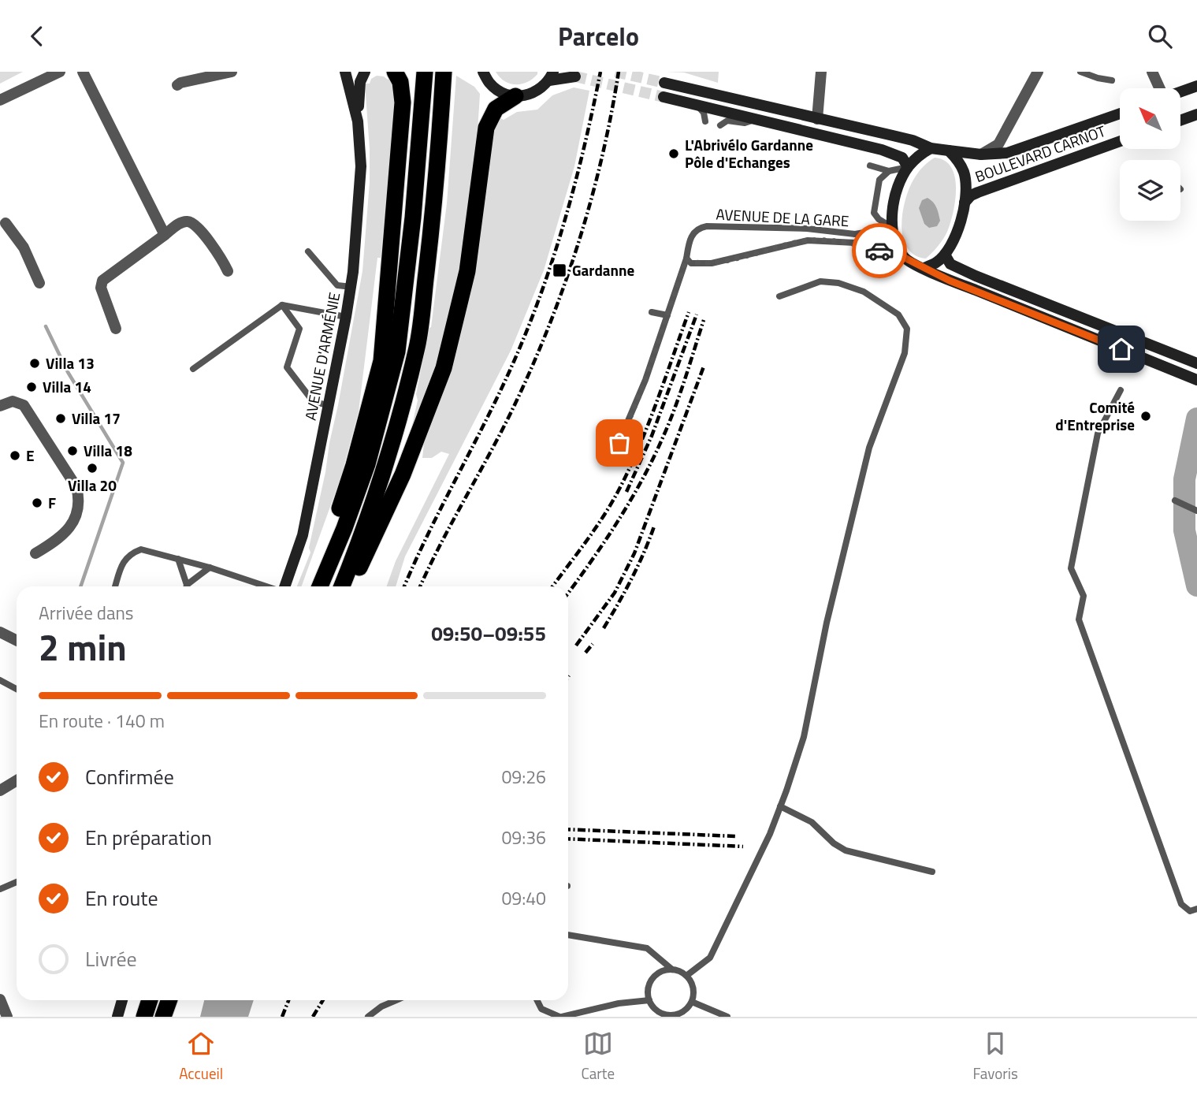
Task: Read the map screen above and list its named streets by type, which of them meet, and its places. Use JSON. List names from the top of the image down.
{
  "streets": {
    "main road": ["BOULEVARD CARNOT", "AVENUE D'ARMÉNIE"],
    "lane": ["AVENUE DE LA GARE"]
  },
  "crossings": [
    ["BOULEVARD CARNOT", "AVENUE DE LA GARE"]
  ],
  "places": {
    "other": [
      "L'Abrivélo Gardanne Pôle d'Echanges",
      "Villa 13",
      "Villa 14",
      "Comité d'Entreprise",
      "Villa 17",
      "Villa 18",
      "E",
      "Villa 20",
      "F"
    ],
    "transit": ["Gardanne"]
  },
  "north": "top left",
  "page": {
    "header": "Parcelo",
    "heading": ["2 min", "Arrivée dans", "09:50–09:55"],
    "bar": "En route · 140 m",
    "list": [
      ["Confirmée", "09:26"],
      ["En préparation", "09:36"],
      ["En route", "09:40"],
      "Livrée"
    ],
    "tabs": ["Accueil", "Carte", "Favoris"]
  }
}
